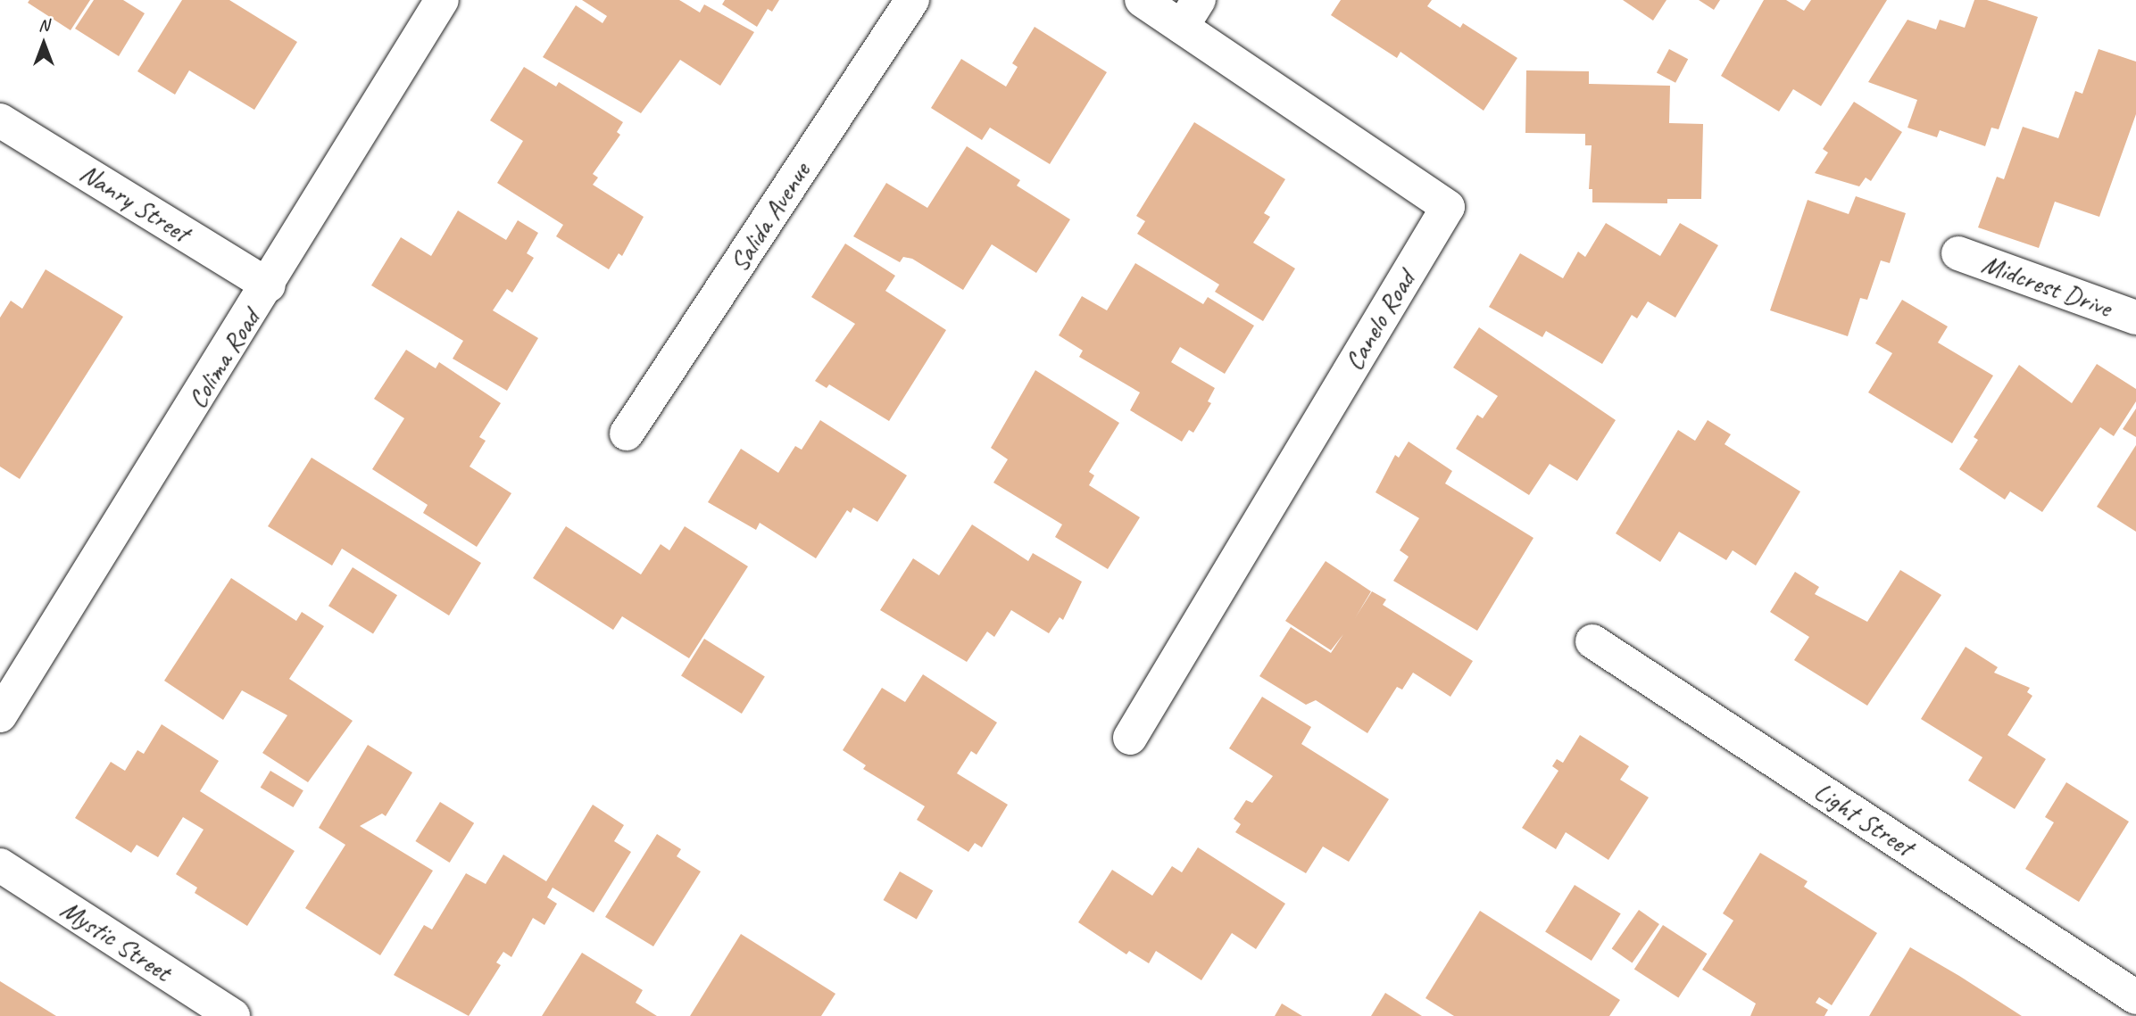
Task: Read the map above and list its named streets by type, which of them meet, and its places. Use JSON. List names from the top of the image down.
{
  "streets": {
    "street": [
      "Nanry Street",
      "Salida Avenue",
      "Midcrest Drive",
      "Canelo Road",
      "Colima Road",
      "Light Street",
      "Mystic Street"
    ]
  },
  "crossings": [
    ["Nanry Street", "Colima Road"]
  ],
  "north": "top"
}
